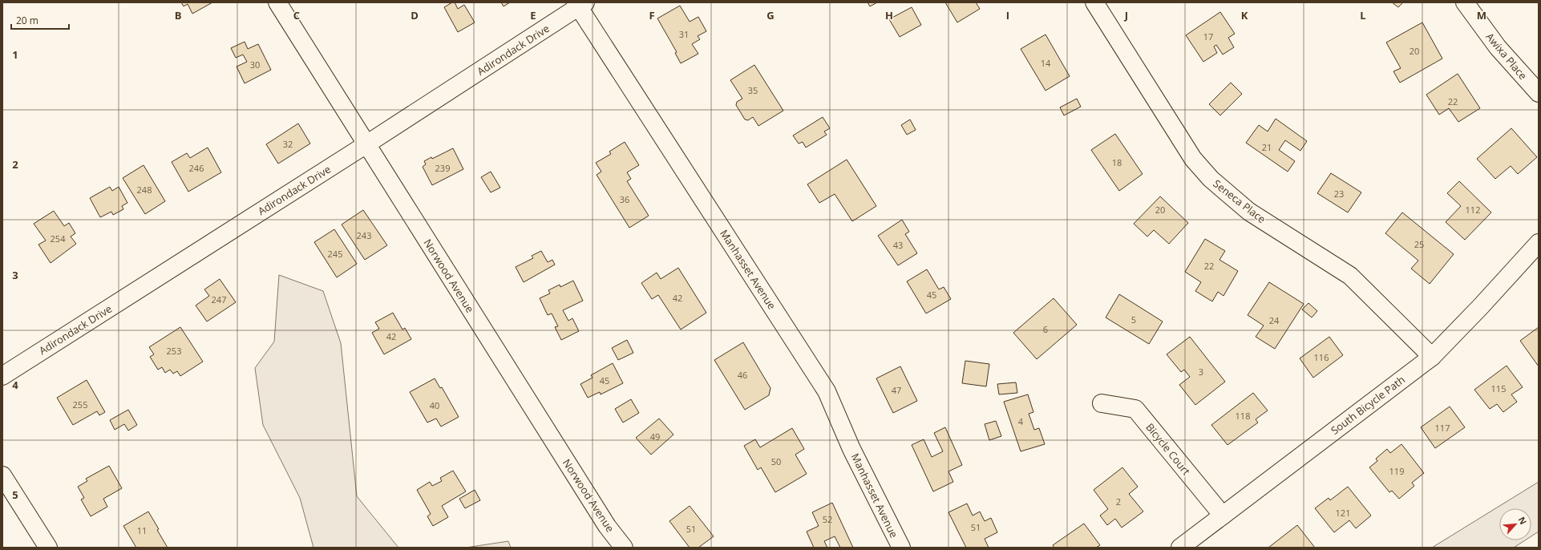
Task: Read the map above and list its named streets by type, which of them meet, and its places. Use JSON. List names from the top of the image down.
{
  "streets": {
    "street": [
      "Adirondack Drive",
      "Awixa Place",
      "Seneca Place",
      "Manhasset Avenue",
      "Norwood Avenue",
      "South Bicycle Path",
      "Bicycle Court"
    ]
  },
  "crossings": [
    ["Adirondack Drive", "Manhasset Avenue"],
    ["Adirondack Drive", "Norwood Avenue"],
    ["Seneca Place", "South Bicycle Path"],
    ["South Bicycle Path", "Bicycle Court"]
  ],
  "house_numbers": [
    "31",
    "17",
    "20",
    "14",
    "30",
    "35",
    "22",
    "32",
    "21",
    "18",
    "246",
    "239",
    "248",
    "23",
    "36",
    "20",
    "112",
    "243",
    "254",
    "25",
    "43",
    "245",
    "22",
    "45",
    "42",
    "247",
    "5",
    "24",
    "6",
    "42",
    "253",
    "116",
    "3",
    "46",
    "45",
    "115",
    "47",
    "255",
    "40",
    "118",
    "4",
    "117",
    "49",
    "50",
    "119",
    "2",
    "121",
    "52",
    "51",
    "51",
    "11"
  ],
  "scale_bar": "20 m",
  "north": "top right",
  "grid": {
    "columns": [
      "B",
      "C",
      "D",
      "E",
      "F",
      "G",
      "H",
      "I",
      "J",
      "K",
      "L",
      "M"
    ],
    "rows": [
      "1",
      "2",
      "3",
      "4",
      "5"
    ]
  }
}
